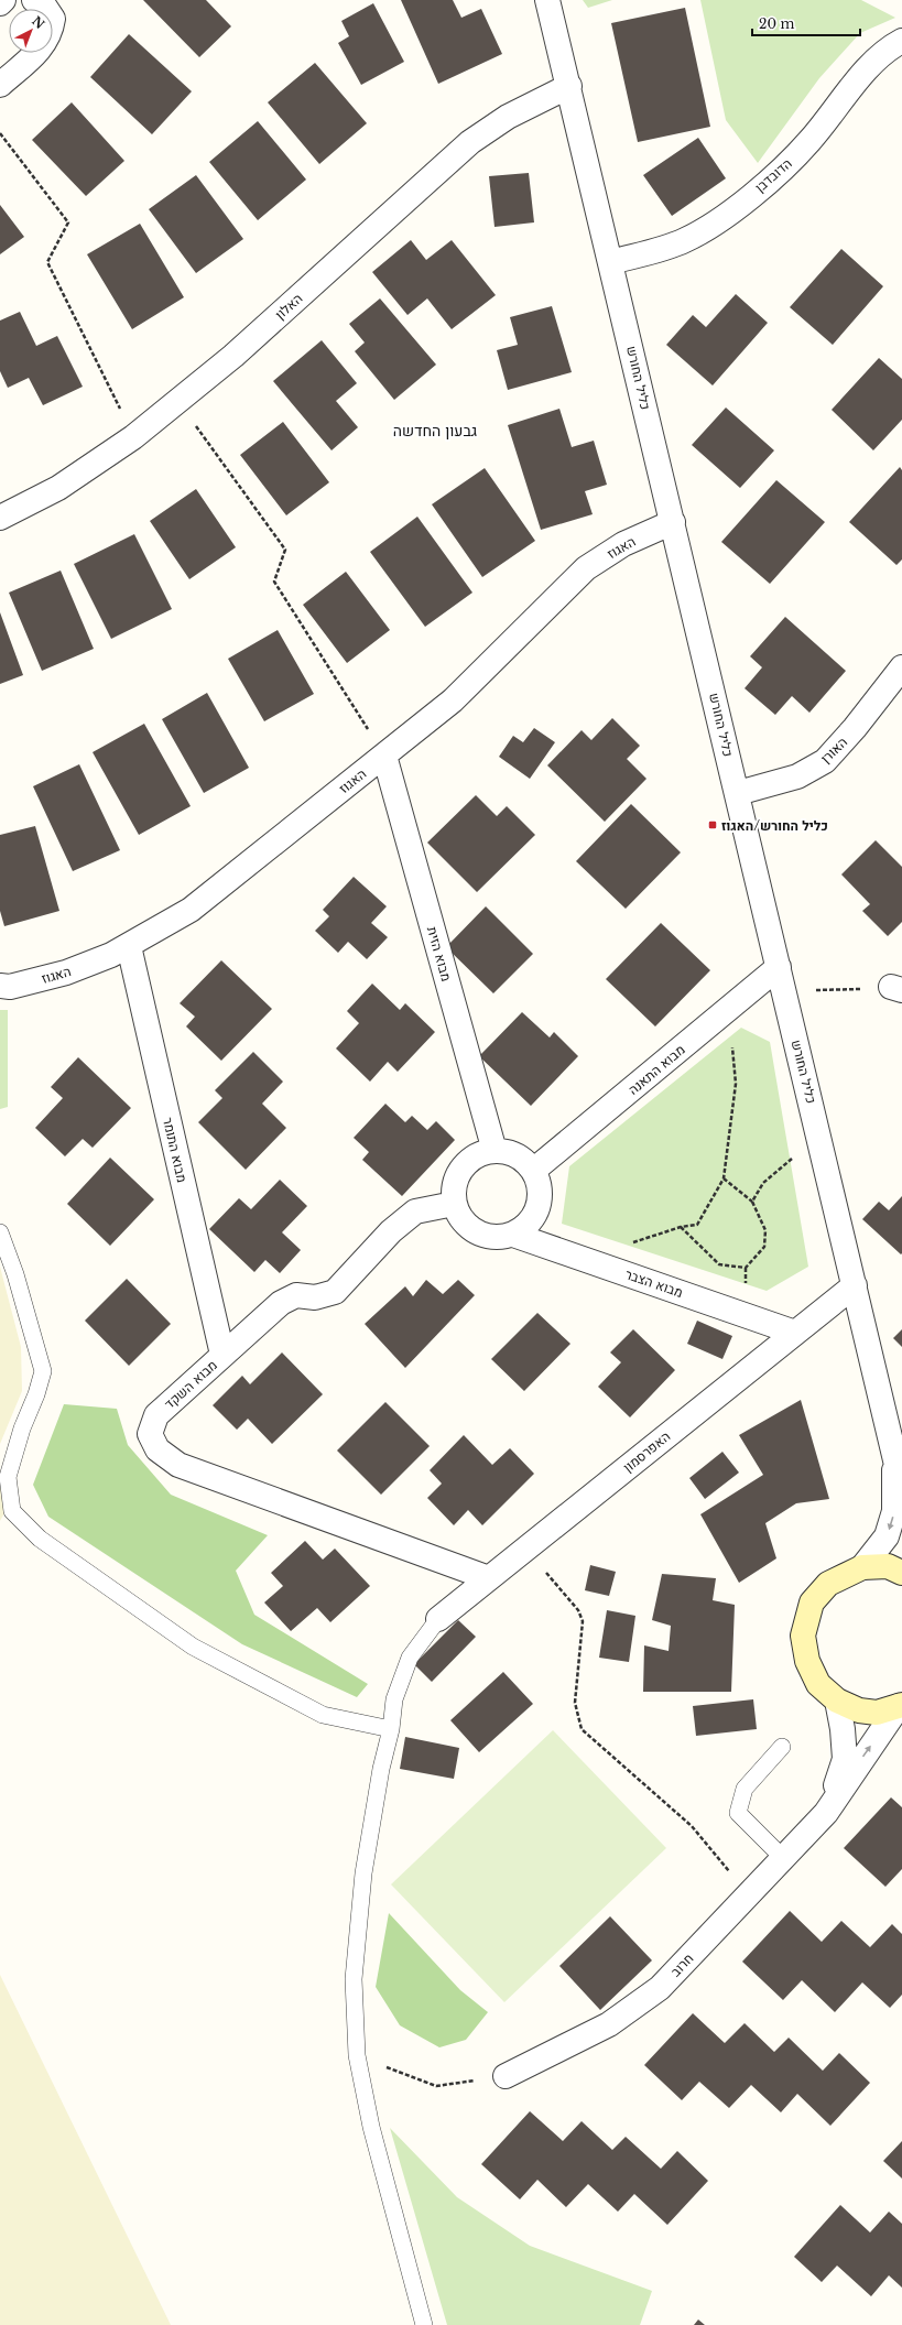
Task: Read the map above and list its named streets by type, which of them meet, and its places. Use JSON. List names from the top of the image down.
{
  "streets": {
    "street": [
      "הדובדבן",
      "האלון",
      "כליל החורש",
      "האגוז",
      "האורן",
      "מבוא הזית",
      "מבוא התאנה",
      "מבוא התומר",
      "מבוא הצבר",
      "מבוא השקד",
      "האפרסמון",
      "חרוב"
    ]
  },
  "crossings": [
    ["הדובדבן", "כליל החורש"],
    ["האלון", "כליל החורש"],
    ["כליל החורש", "האגוז"],
    ["כליל החורש", "האורן"],
    ["כליל החורש", "מבוא התאנה"],
    ["כליל החורש", "האפרסמון"],
    ["האגוז", "מבוא הזית"],
    ["האגוז", "מבוא התומר"],
    ["מבוא הזית", "מבוא התאנה"],
    ["מבוא הזית", "מבוא הצבר"],
    ["מבוא הזית", "מבוא השקד"],
    ["מבוא התאנה", "מבוא הצבר"],
    ["מבוא התאנה", "מבוא השקד"],
    ["מבוא התומר", "מבוא השקד"],
    ["מבוא הצבר", "מבוא השקד"],
    ["מבוא הצבר", "האפרסמון"],
    ["מבוא השקד", "האפרסמון"]
  ],
  "districts": ["גבעון החדשה"],
  "places": {
    "transit": ["כליל החורש/האגוז"]
  },
  "scale_bar": "20 m",
  "north": "top right"
}
